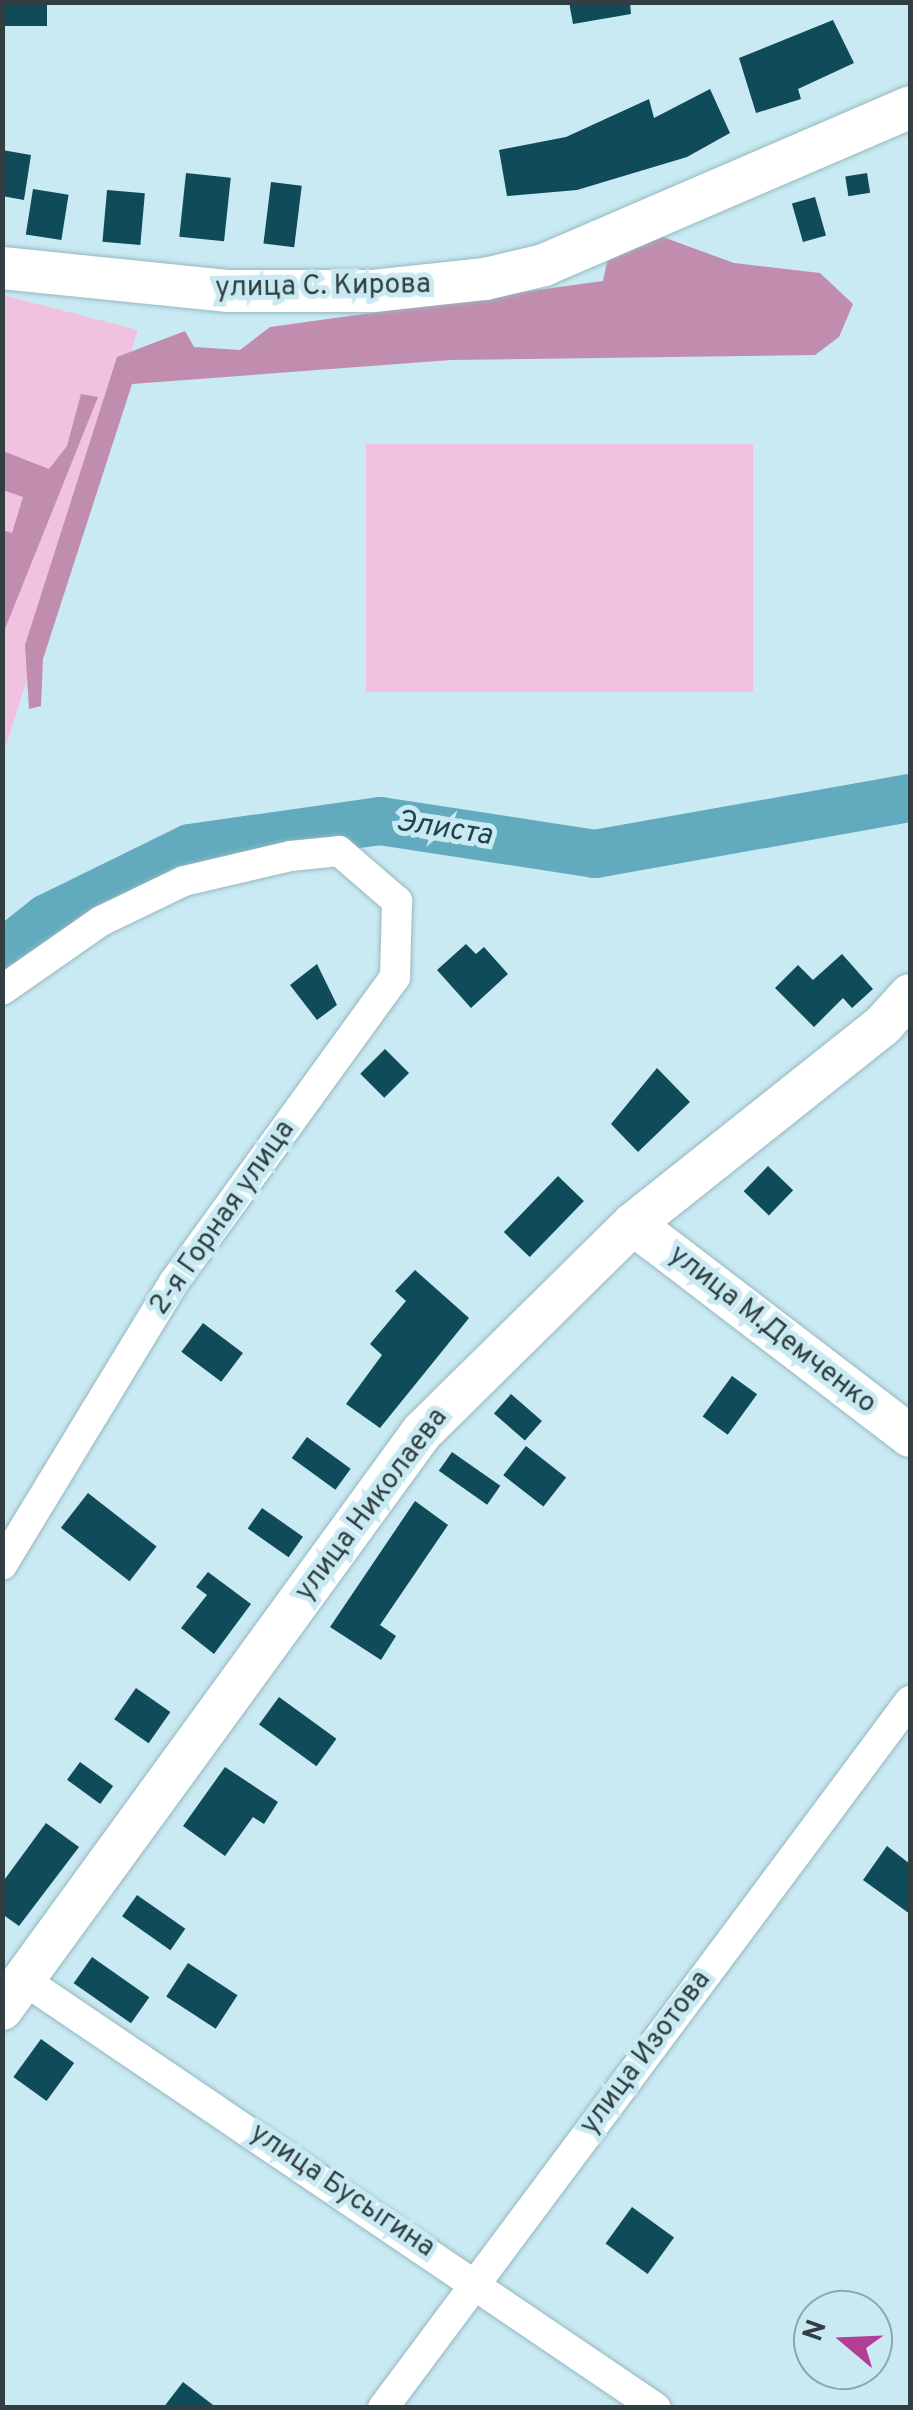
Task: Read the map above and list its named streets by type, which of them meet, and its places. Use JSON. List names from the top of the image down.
{
  "streets": {
    "street": [
      "улица С. Кирова",
      "2-я Горная улица",
      "улица М.Демченко",
      "улица Николаева",
      "улица Изотова",
      "улица Бусыгина"
    ]
  },
  "crossings": [
    ["улица М.Демченко", "улица Николаева"],
    ["улица Николаева", "улица Бусыгина"],
    ["улица Изотова", "улица Бусыгина"]
  ],
  "water": ["Элиста"],
  "north": "left"
}
